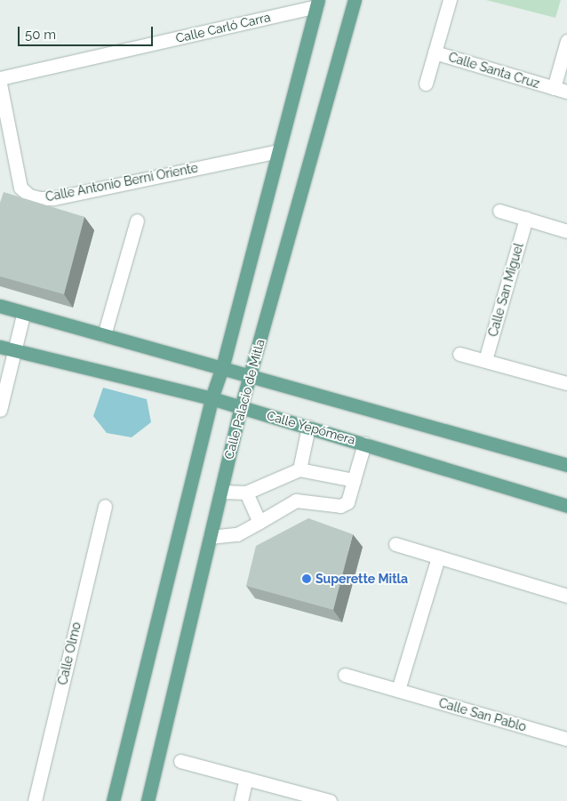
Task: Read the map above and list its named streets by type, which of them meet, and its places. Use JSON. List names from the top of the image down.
{
  "streets": {
    "main road": ["Calle Palacio de Mitla", "Calle Yepómera"],
    "street": [
      "Calle Carló Carra",
      "Calle Santa Cruz",
      "Calle Antonio Berni Oriente",
      "Calle San Miguel",
      "Calle Olmo",
      "Calle San Pablo"
    ]
  },
  "crossings": [
    ["Calle Palacio de Mitla", "Calle Yepómera"]
  ],
  "places": ["Superette Mitla"],
  "scale_bar": "50 m"
}
